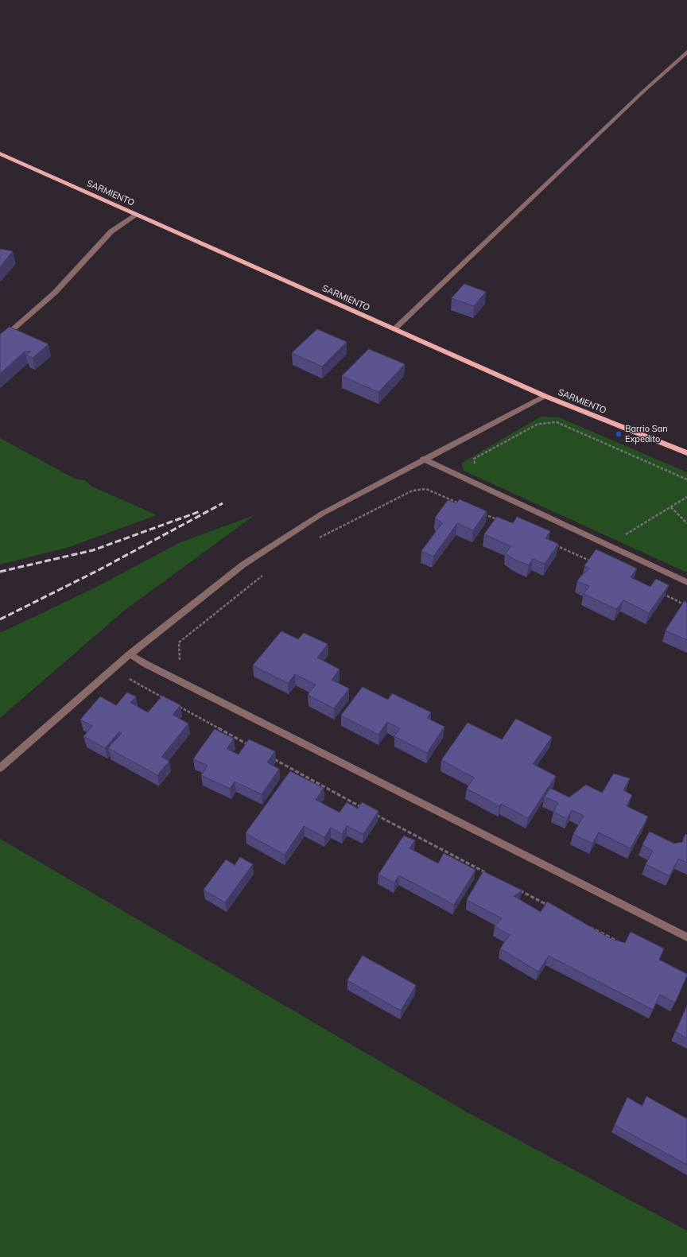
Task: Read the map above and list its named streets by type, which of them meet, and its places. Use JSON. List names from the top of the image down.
{
  "streets": {
    "main road": ["SARMIENTO"]
  },
  "places": ["Barrio San Expedito"]
}
